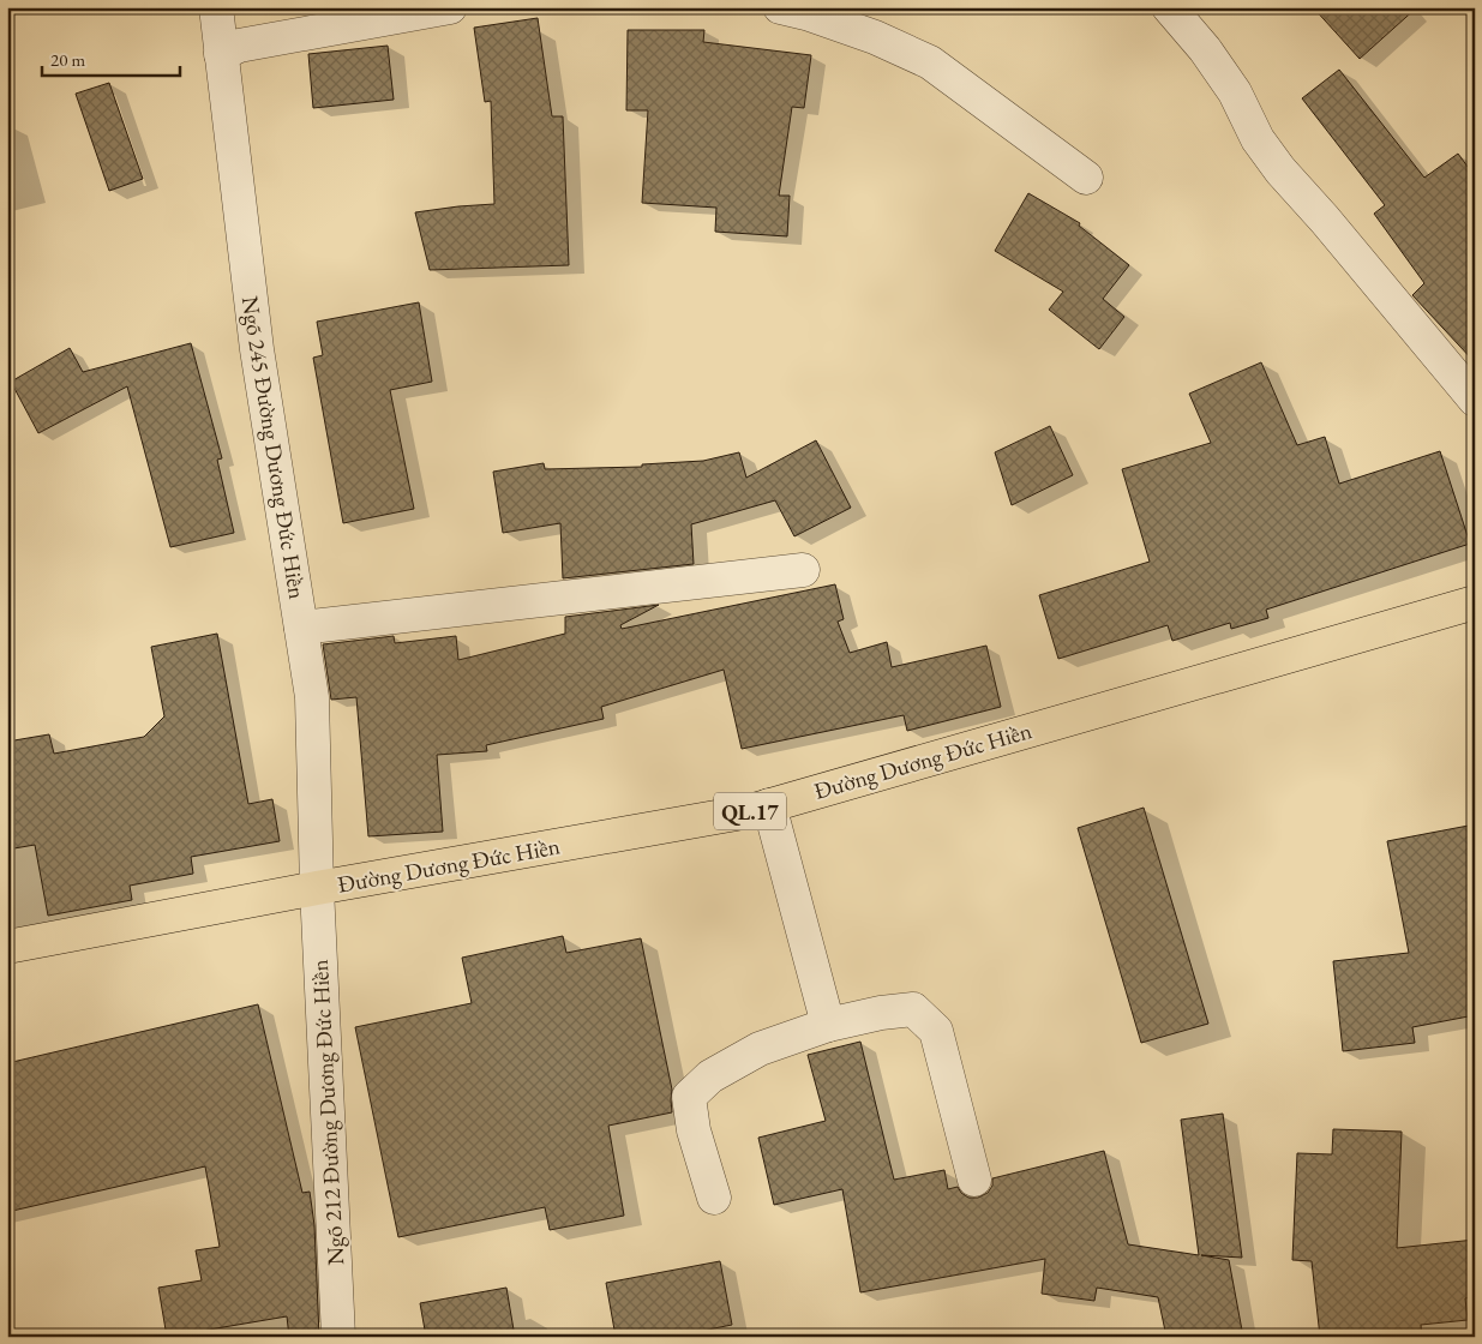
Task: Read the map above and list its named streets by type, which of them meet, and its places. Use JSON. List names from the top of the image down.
{
  "streets": {
    "highway": ["Đường Dương Đức Hiền", "QL.17"],
    "street": ["Ngõ 245 Đường Dương Đức Hiền", "Ngõ 212 Đường Dương Đức Hiền"]
  },
  "crossings": [
    ["Ngõ 245 Đường Dương Đức Hiền", "Đường Dương Đức Hiền"],
    ["Ngõ 245 Đường Dương Đức Hiền", "Ngõ 212 Đường Dương Đức Hiền"],
    ["Đường Dương Đức Hiền", "Ngõ 212 Đường Dương Đức Hiền"]
  ],
  "scale_bar": "20 m"
}
